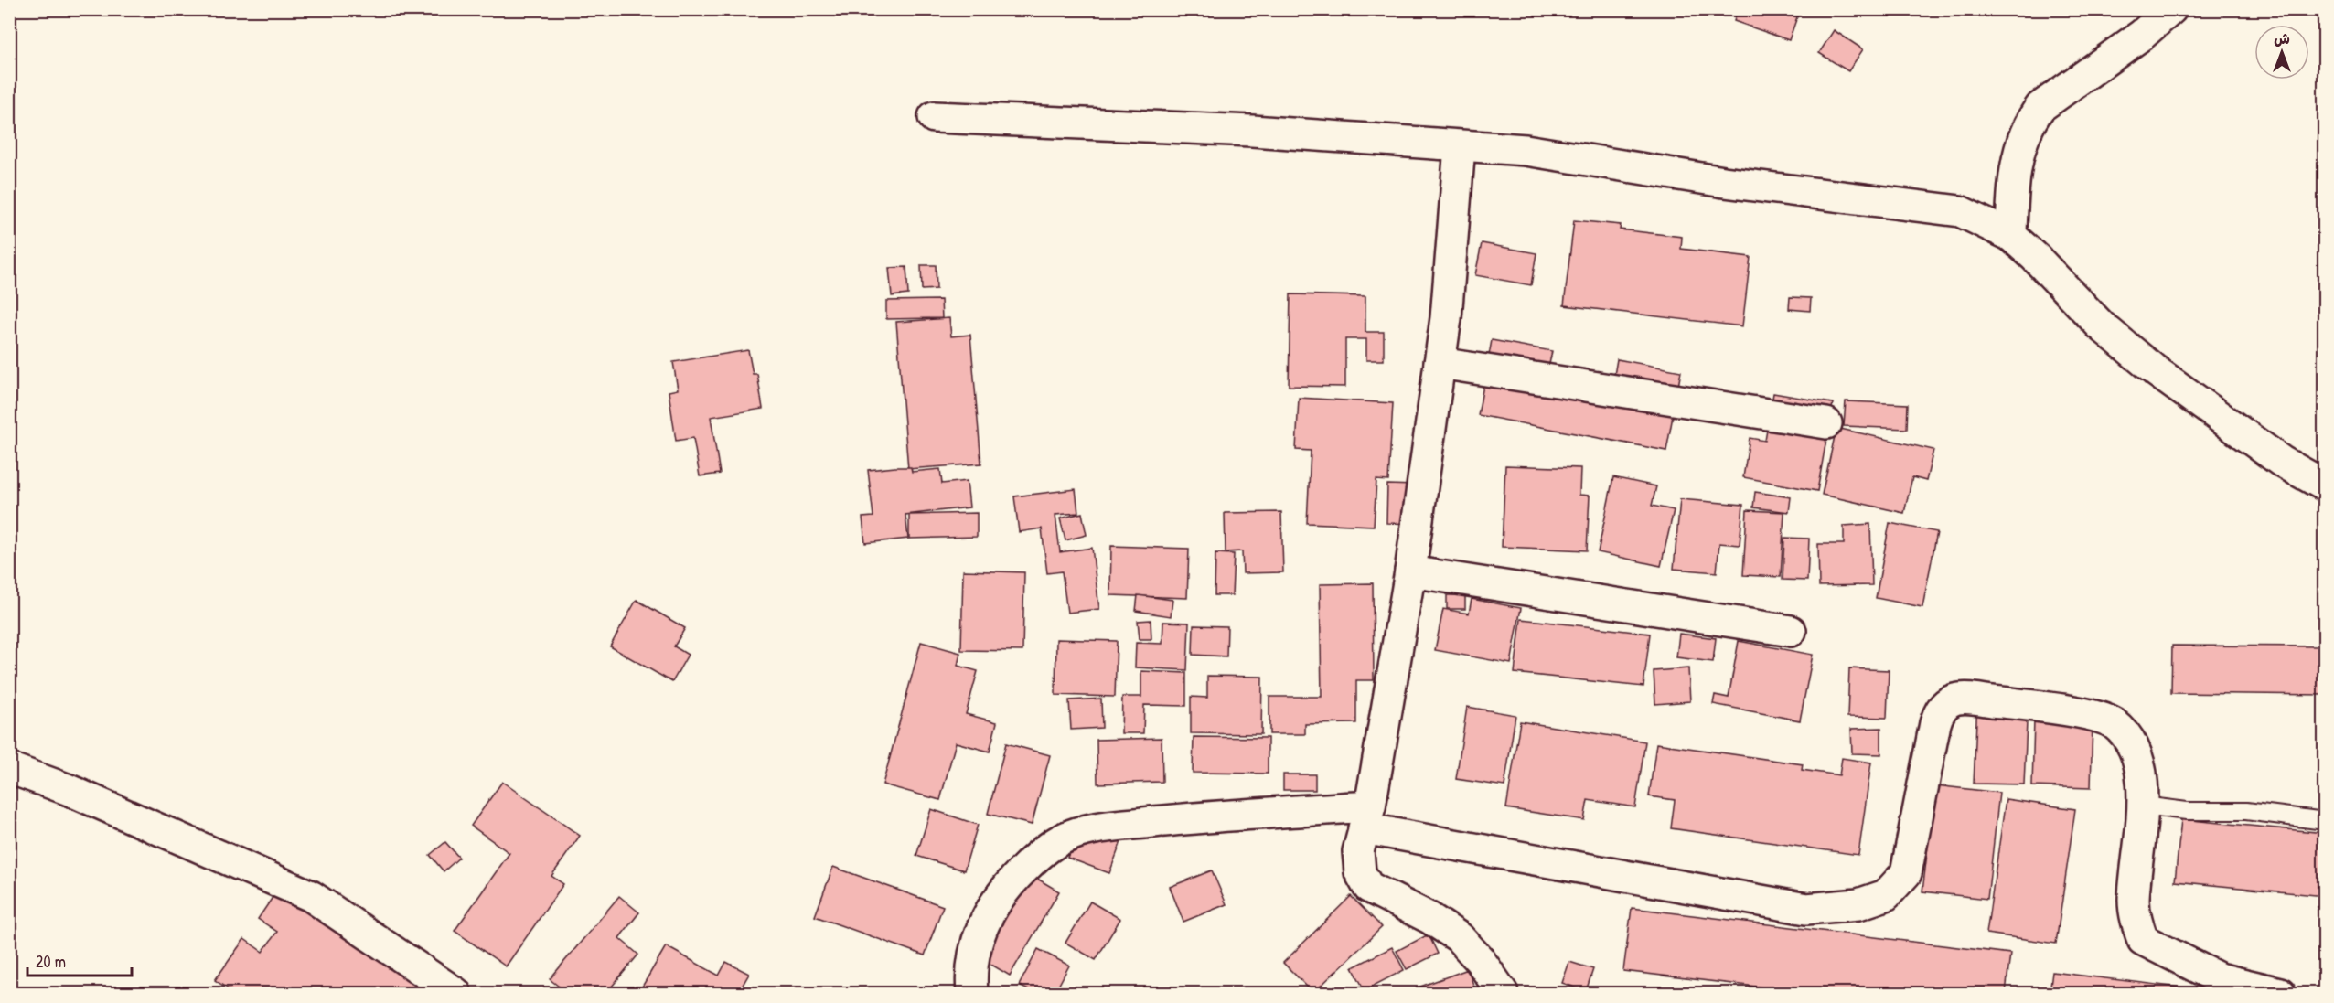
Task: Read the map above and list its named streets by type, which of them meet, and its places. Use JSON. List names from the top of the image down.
{
  "scale_bar": "20 m",
  "north": "top"
}
